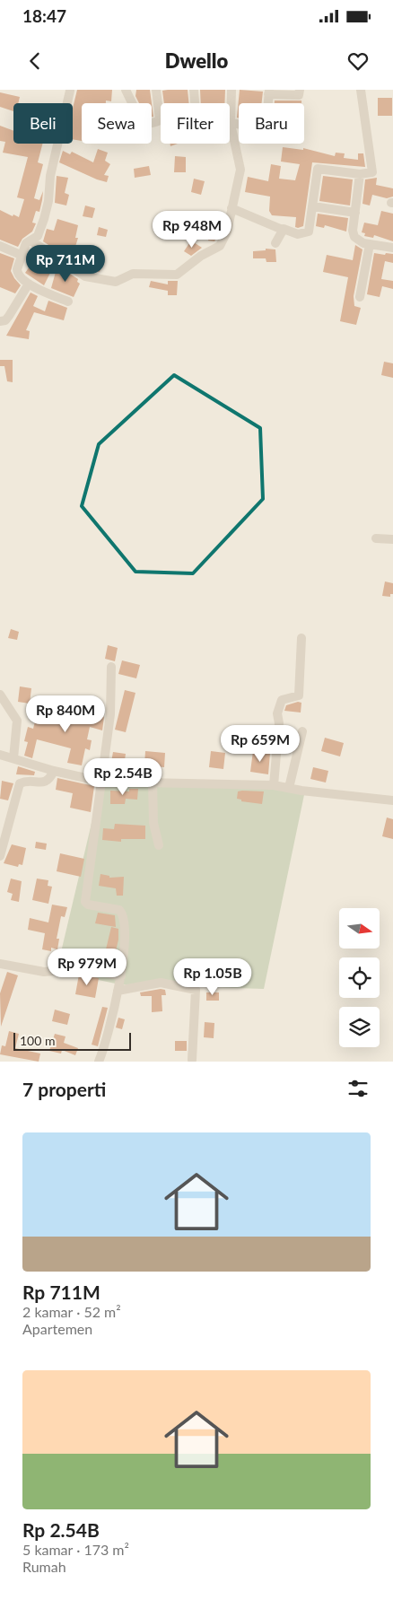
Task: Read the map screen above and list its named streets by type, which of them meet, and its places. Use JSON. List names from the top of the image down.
{
  "scale_bar": "100 m",
  "north": "right",
  "page": {
    "status": "18:47",
    "header": "Dwello",
    "chip": [
      "Beli",
      "Sewa",
      "Filter",
      "Baru"
    ],
    "price": [
      "Rp 948M",
      "Rp 711M",
      "Rp 840M",
      "Rp 659M",
      "Rp 2.54B",
      "Rp 979M",
      "Rp 1.05B"
    ],
    "scale": "100 m",
    "heading": "7 properti",
    "list": [
      {
        "name": "Rp 711M",
        "note": "2 kamar · 52 m² · Apartemen"
      },
      {
        "name": "Rp 2.54B",
        "note": "5 kamar · 173 m² · Rumah"
      }
    ]
  }
}
